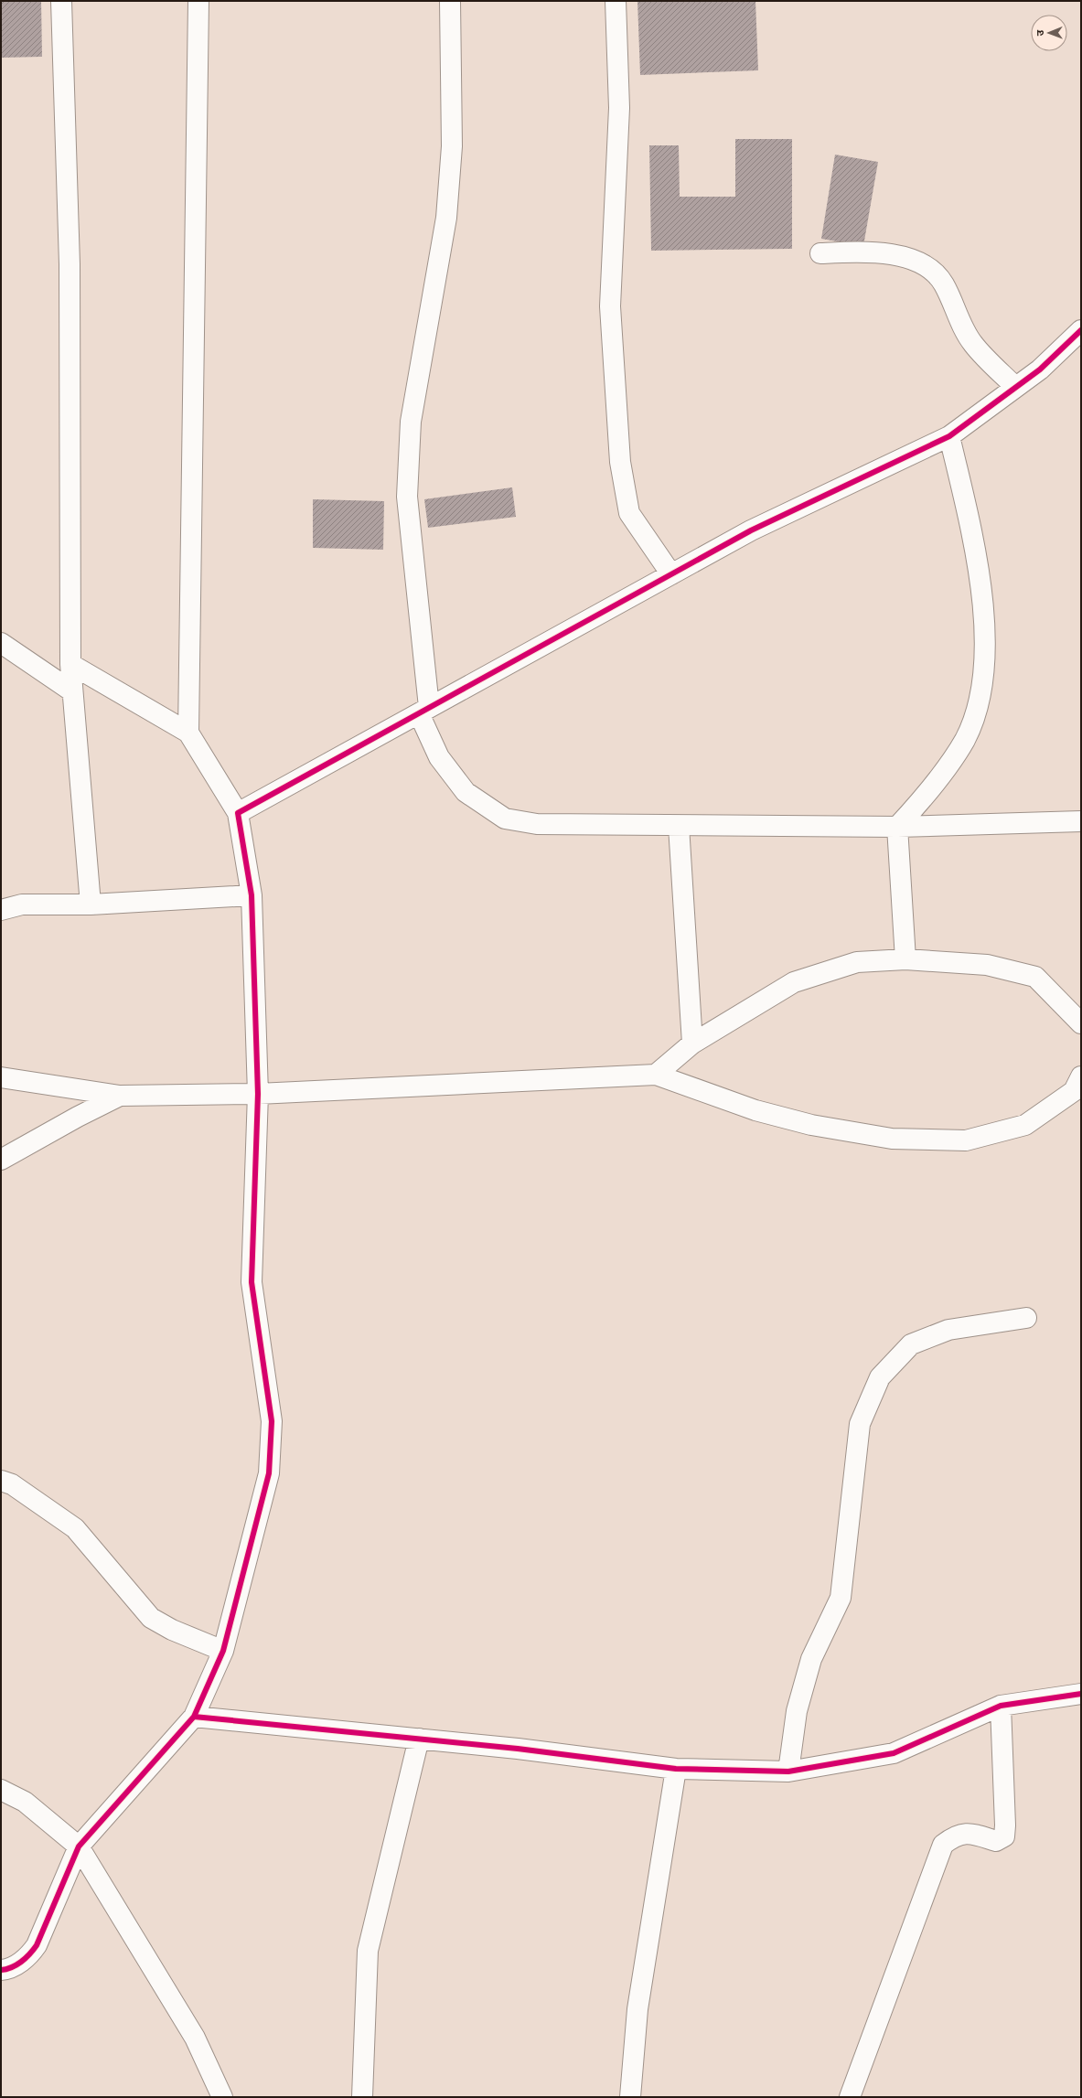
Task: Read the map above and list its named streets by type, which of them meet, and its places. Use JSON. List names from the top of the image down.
{
  "north": "left"
}
